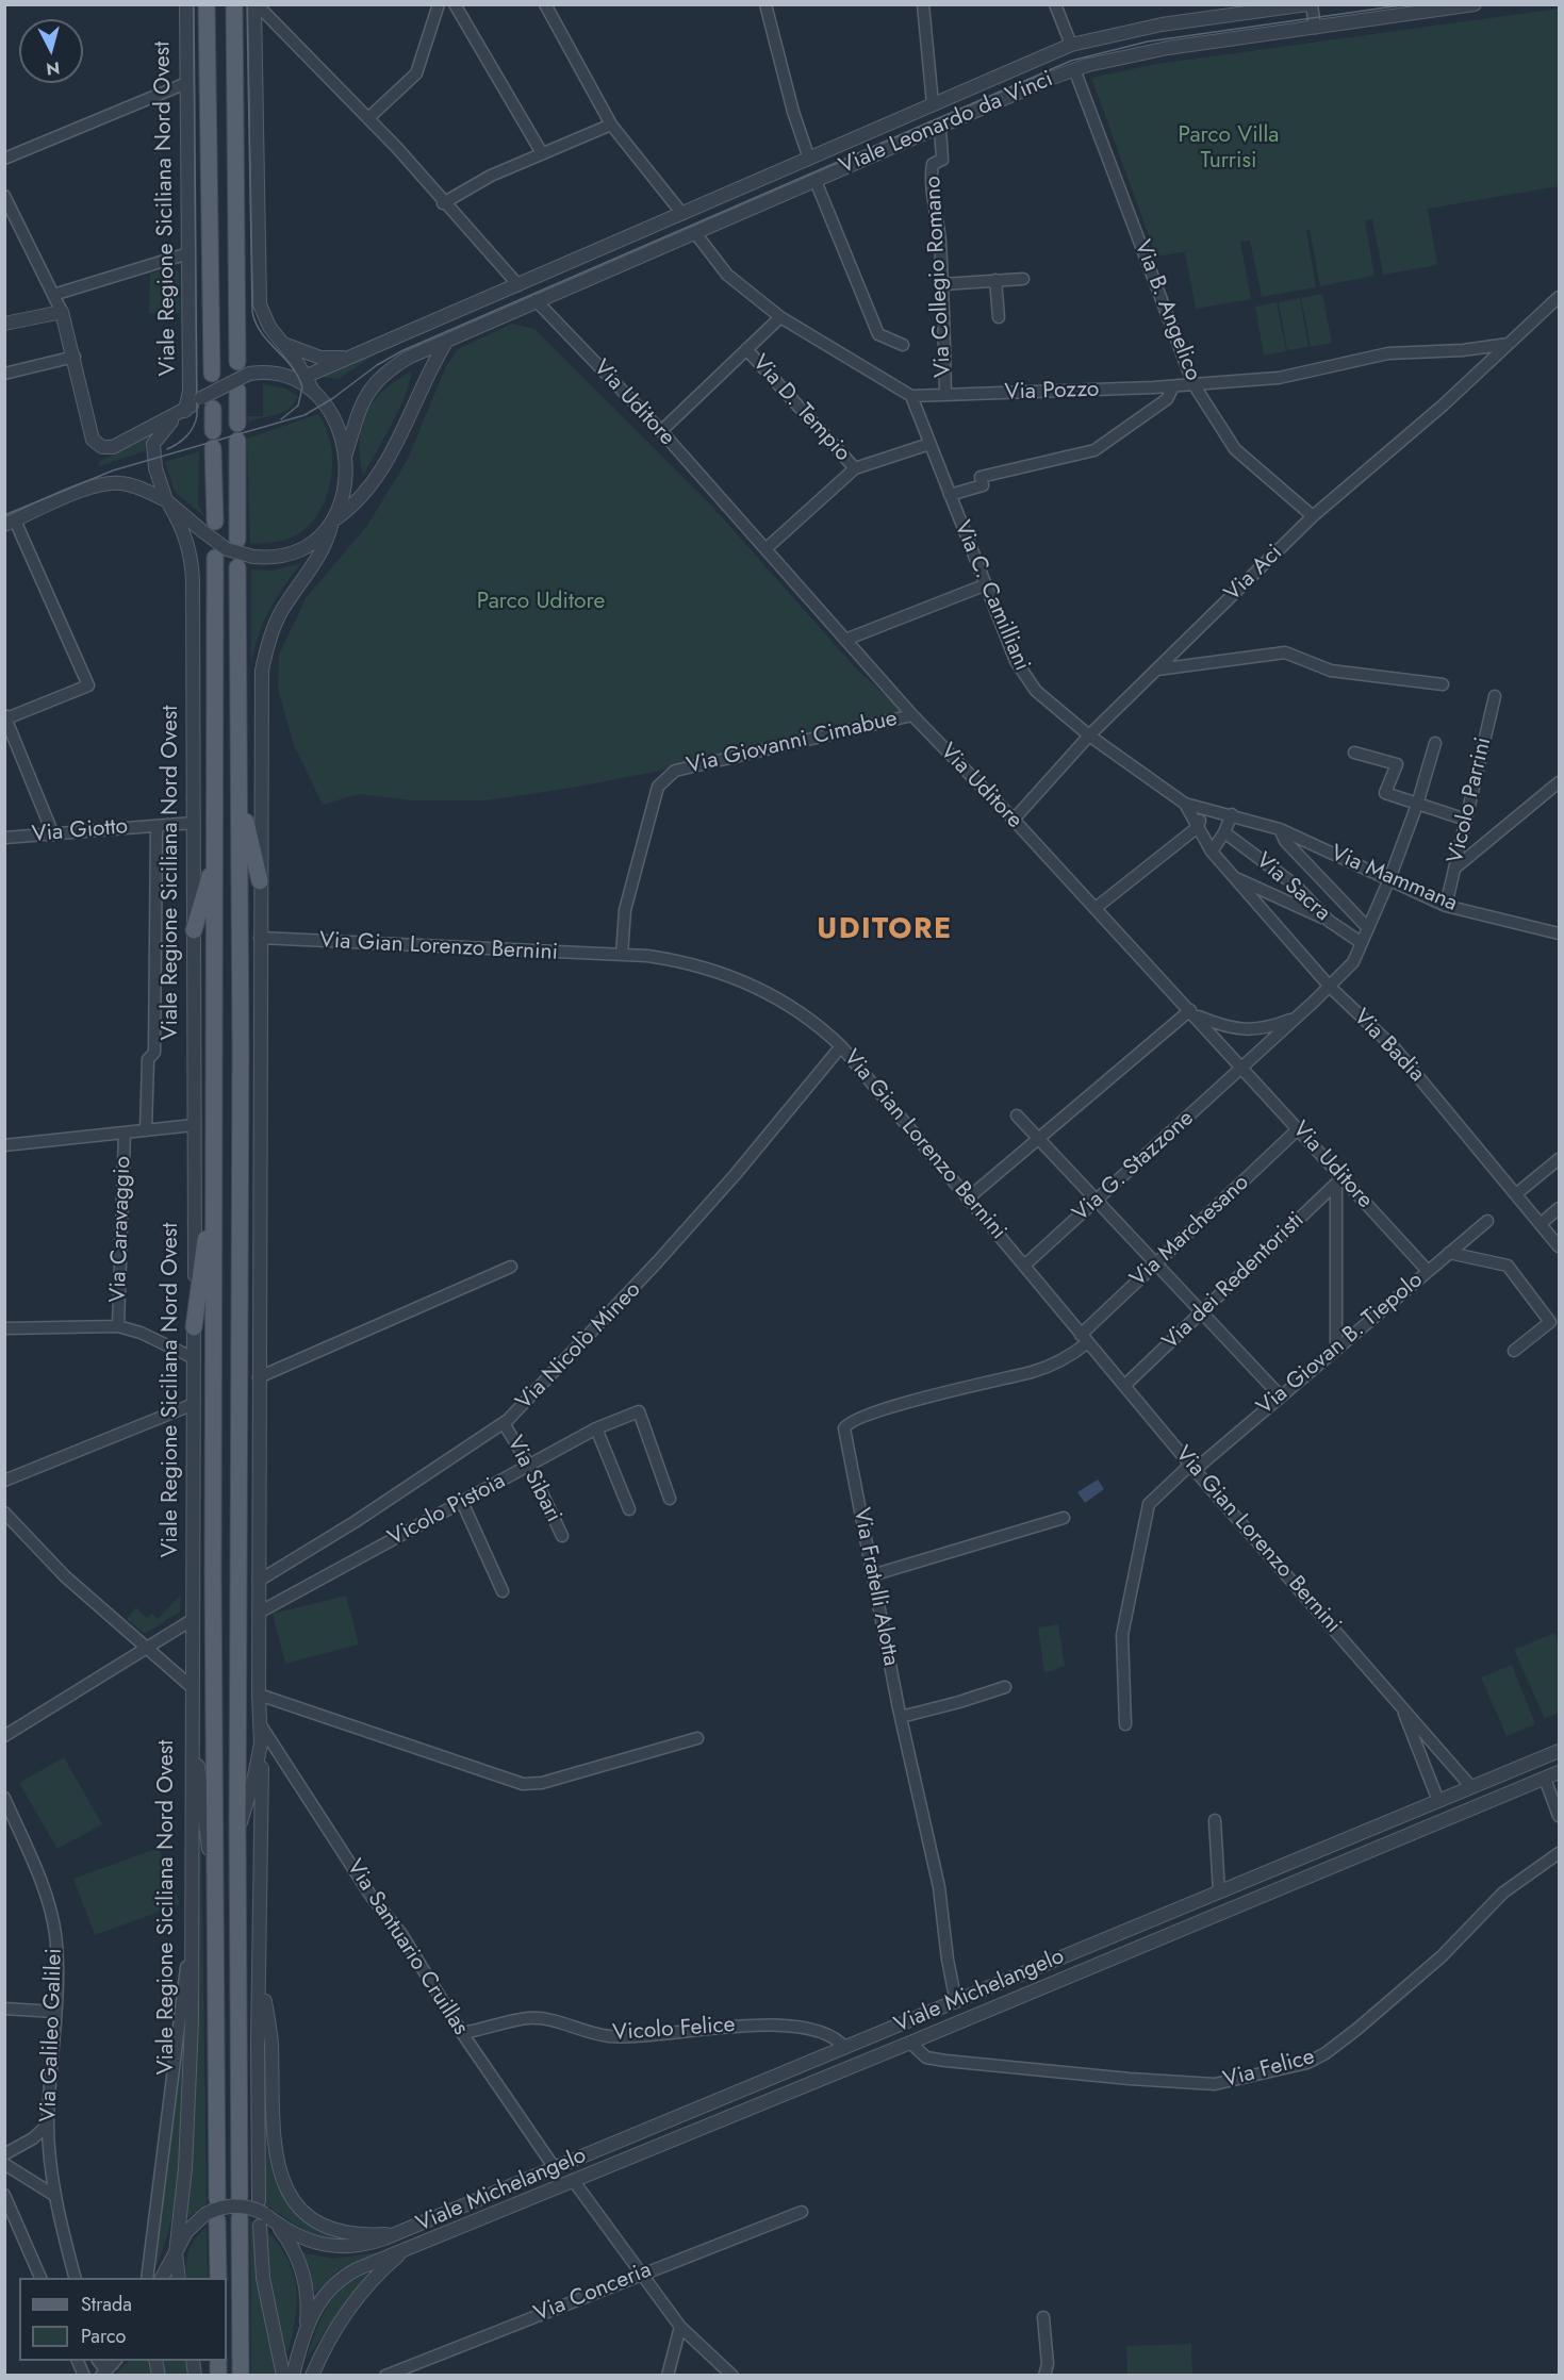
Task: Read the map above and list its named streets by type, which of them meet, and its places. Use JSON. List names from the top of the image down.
{
  "streets": {
    "main road": ["Viale Regione Siciliana Nord Ovest"],
    "street": [
      "Viale Leonardo da Vinci",
      "Via Collegio Romano",
      "Via B. Angelico",
      "Via Pozzo",
      "Via Uditore",
      "Via D. Tempio",
      "Via Aci",
      "Via C. Camilliani",
      "Via Giovanni Cimabue",
      "Vicolo Parrini",
      "Via Giotto",
      "Via Mammana",
      "Via Sacra",
      "Via Gian Lorenzo Bernini",
      "Via Badia",
      "Via G. Stazzone",
      "Via Caravaggio",
      "Via Marchesano",
      "Via dei Redentoristi",
      "Via Giovan B. Tiepolo",
      "Via Nicolò Mineo",
      "Via Sibari",
      "Vicolo Pistoia",
      "Via Fratelli Alotta",
      "Via Santuario Cruillas",
      "Viale Michelangelo",
      "Vicolo Felice",
      "Via Galileo Galilei",
      "Via Felice",
      "Via Conceria"
    ]
  },
  "crossings": [
    ["Viale Leonardo da Vinci", "Viale Regione Siciliana Nord Ovest"],
    ["Viale Leonardo da Vinci", "Via Collegio Romano"],
    ["Viale Leonardo da Vinci", "Via B. Angelico"],
    ["Viale Leonardo da Vinci", "Via Uditore"],
    ["Viale Regione Siciliana Nord Ovest", "Via Giotto"],
    ["Via Collegio Romano", "Via Pozzo"],
    ["Via B. Angelico", "Via Pozzo"],
    ["Via B. Angelico", "Via Aci"],
    ["Via Pozzo", "Via Aci"],
    ["Via Pozzo", "Via C. Camilliani"],
    ["Via Uditore", "Via Aci"],
    ["Via Uditore", "Via Giovanni Cimabue"],
    ["Via Uditore", "Via G. Stazzone"],
    ["Via Uditore", "Via Marchesano"],
    ["Via Uditore", "Via dei Redentoristi"],
    ["Via Uditore", "Via Giovan B. Tiepolo"],
    ["Via Aci", "Via C. Camilliani"],
    ["Via C. Camilliani", "Via Mammana"],
    ["Via C. Camilliani", "Via Badia"],
    ["Via Giovanni Cimabue", "Via Gian Lorenzo Bernini"],
    ["Vicolo Parrini", "Via Mammana"],
    ["Via Mammana", "Via Badia"],
    ["Via Mammana", "Via G. Stazzone"],
    ["Via Sacra", "Via G. Stazzone"],
    ["Via Gian Lorenzo Bernini", "Via G. Stazzone"],
    ["Via Gian Lorenzo Bernini", "Via Marchesano"],
    ["Via Gian Lorenzo Bernini", "Via dei Redentoristi"],
    ["Via Gian Lorenzo Bernini", "Via Giovan B. Tiepolo"],
    ["Via Gian Lorenzo Bernini", "Via Nicolò Mineo"],
    ["Via Gian Lorenzo Bernini", "Via Fratelli Alotta"],
    ["Via Gian Lorenzo Bernini", "Viale Michelangelo"],
    ["Via Badia", "Via G. Stazzone"],
    ["Via Marchesano", "Via Fratelli Alotta"],
    ["Via Nicolò Mineo", "Via Sibari"],
    ["Via Sibari", "Vicolo Pistoia"],
    ["Via Fratelli Alotta", "Viale Michelangelo"],
    ["Via Santuario Cruillas", "Viale Michelangelo"],
    ["Via Santuario Cruillas", "Vicolo Felice"],
    ["Viale Michelangelo", "Vicolo Felice"],
    ["Viale Michelangelo", "Via Felice"]
  ],
  "districts": ["UDITORE"],
  "parks": ["Parco Villa Turrisi", "Parco Uditore"],
  "legend": ["Strada", "Parco"],
  "north": "bottom"
}
